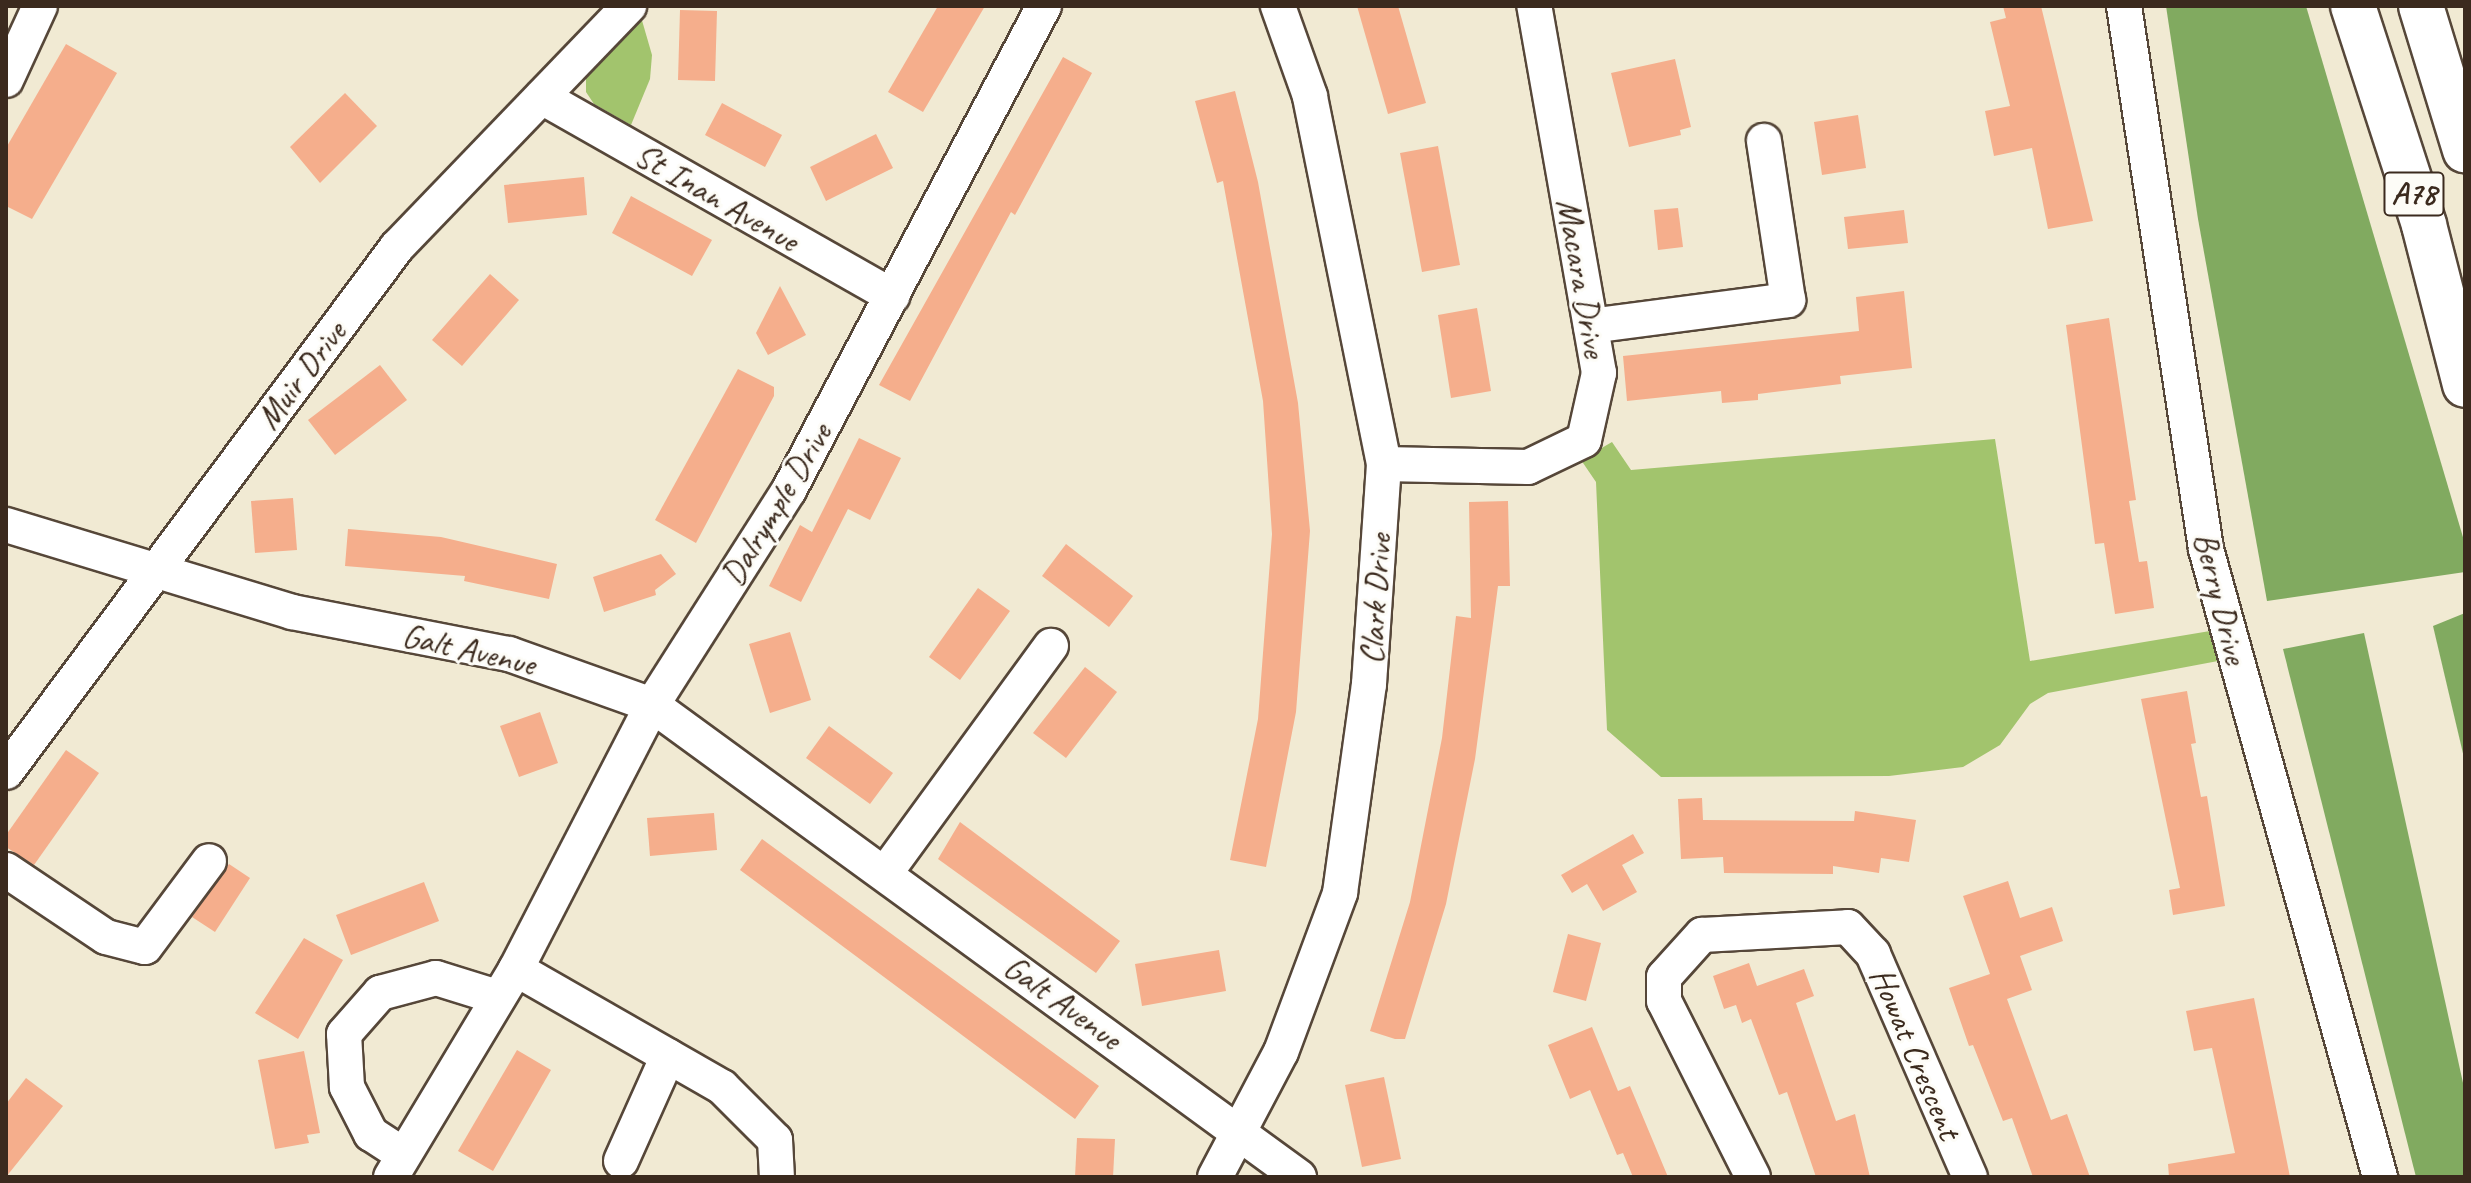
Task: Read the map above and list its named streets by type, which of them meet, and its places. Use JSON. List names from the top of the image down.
{
  "streets": {
    "highway": ["A78"],
    "street": [
      "St Inan Avenue",
      "Macara Drive",
      "Muir Drive",
      "Dalrymple Drive",
      "Berry Drive",
      "Clark Drive",
      "Galt Avenue",
      "Howat Crescent"
    ]
  },
  "crossings": [
    ["St Inan Avenue", "Muir Drive"],
    ["St Inan Avenue", "Dalrymple Drive"],
    ["Macara Drive", "Clark Drive"],
    ["Muir Drive", "Galt Avenue"],
    ["Dalrymple Drive", "Galt Avenue"],
    ["Clark Drive", "Galt Avenue"]
  ]
}
